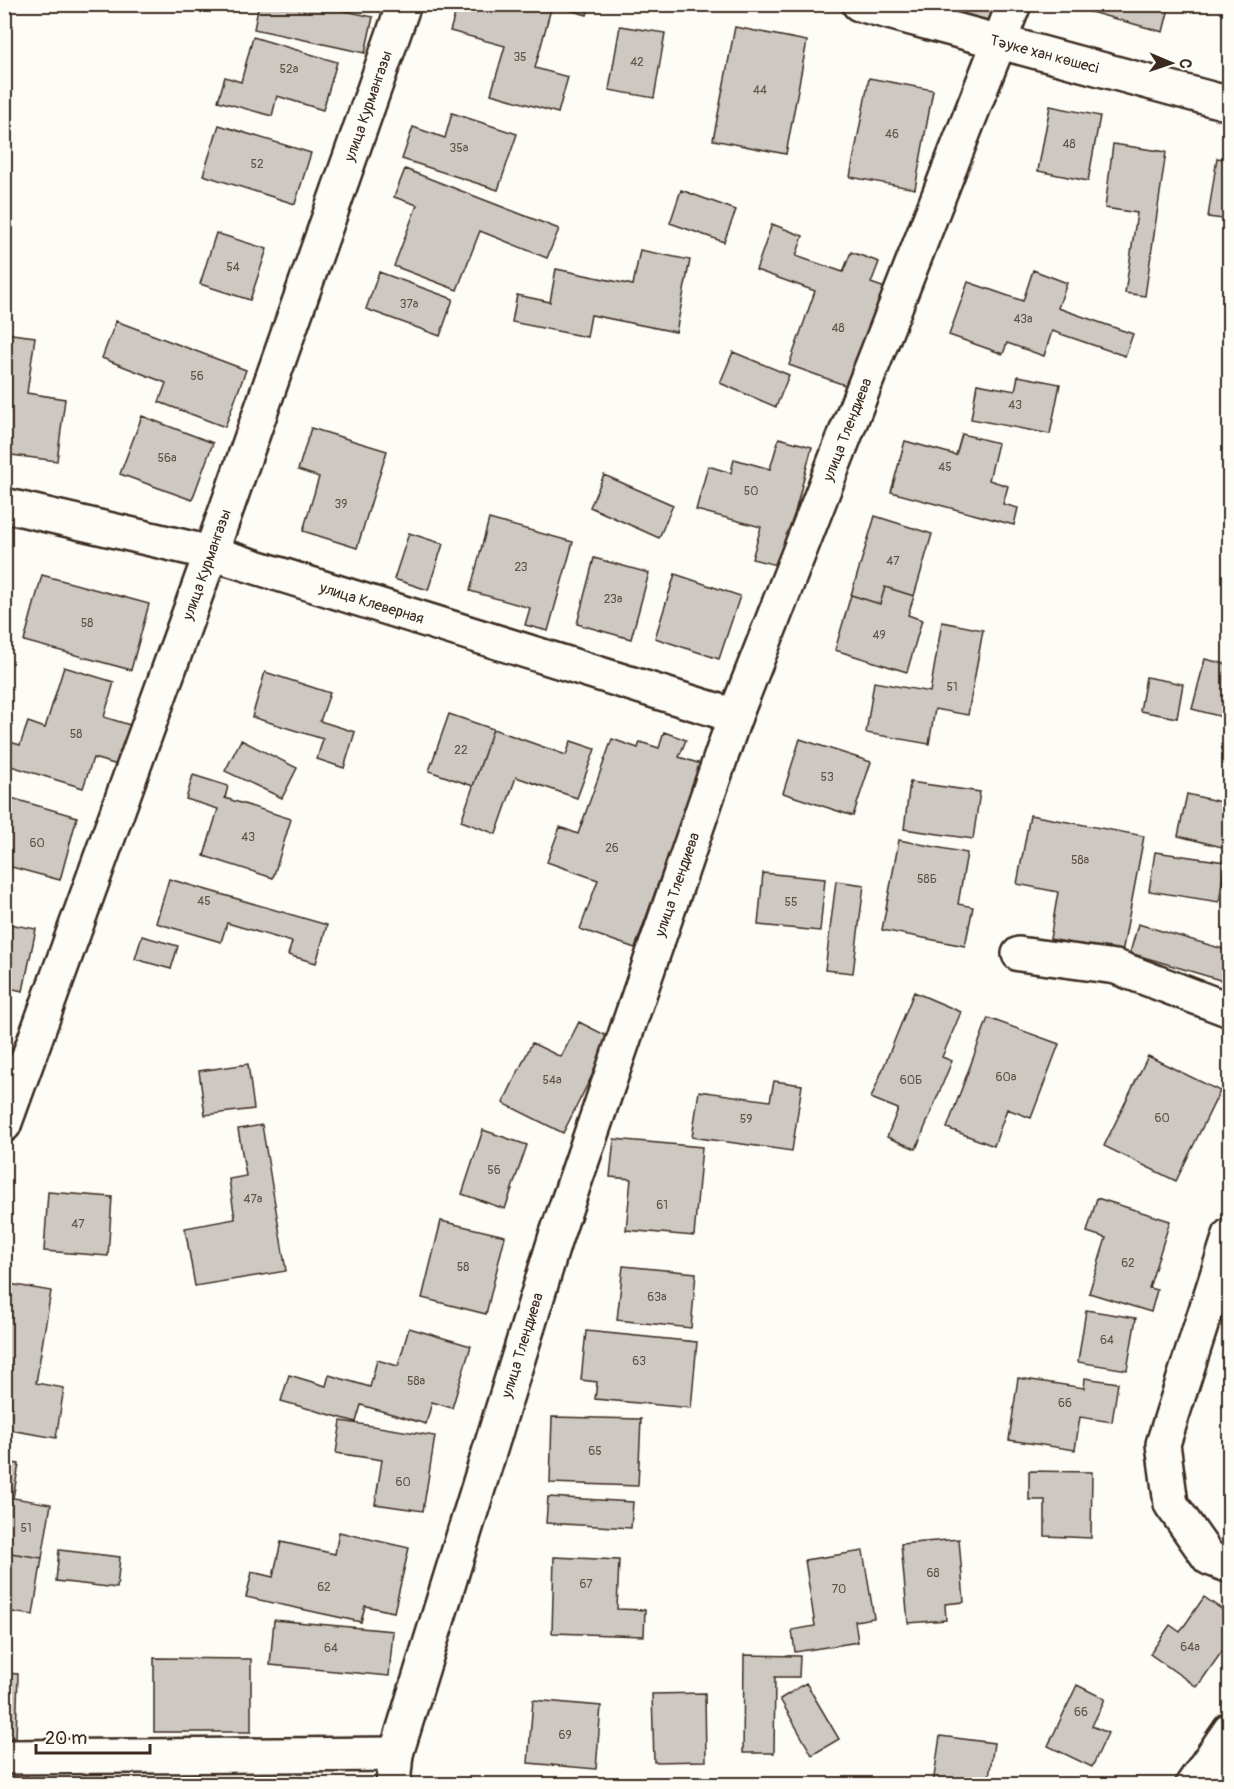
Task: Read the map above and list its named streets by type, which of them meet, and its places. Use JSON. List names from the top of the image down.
{
  "streets": {
    "street": [
      "Тәуке хан көшесі",
      "улица Курмангазы",
      "улица Тлендиева",
      "улица Клеверная"
    ]
  },
  "crossings": [
    ["Тәуке хан көшесі", "улица Тлендиева"],
    ["улица Курмангазы", "улица Клеверная"],
    ["улица Тлендиева", "улица Клеверная"]
  ],
  "house_numbers": [
    "35",
    "42",
    "52а",
    "44",
    "46",
    "48",
    "35а",
    "52",
    "54",
    "37а",
    "43а",
    "48",
    "56",
    "43",
    "56а",
    "45",
    "50",
    "39",
    "47",
    "23",
    "23а",
    "58",
    "49",
    "51",
    "58",
    "22",
    "53",
    "43",
    "60",
    "26",
    "58а",
    "58Б",
    "45",
    "55",
    "60а",
    "54а",
    "60Б",
    "60",
    "59",
    "56",
    "47а",
    "61",
    "47",
    "62",
    "58",
    "63а",
    "64",
    "63",
    "58а",
    "66",
    "65",
    "60",
    "51",
    "68",
    "67",
    "62",
    "70",
    "64а",
    "64",
    "66",
    "69"
  ],
  "scale_bar": "20 m",
  "north": "right"
}
